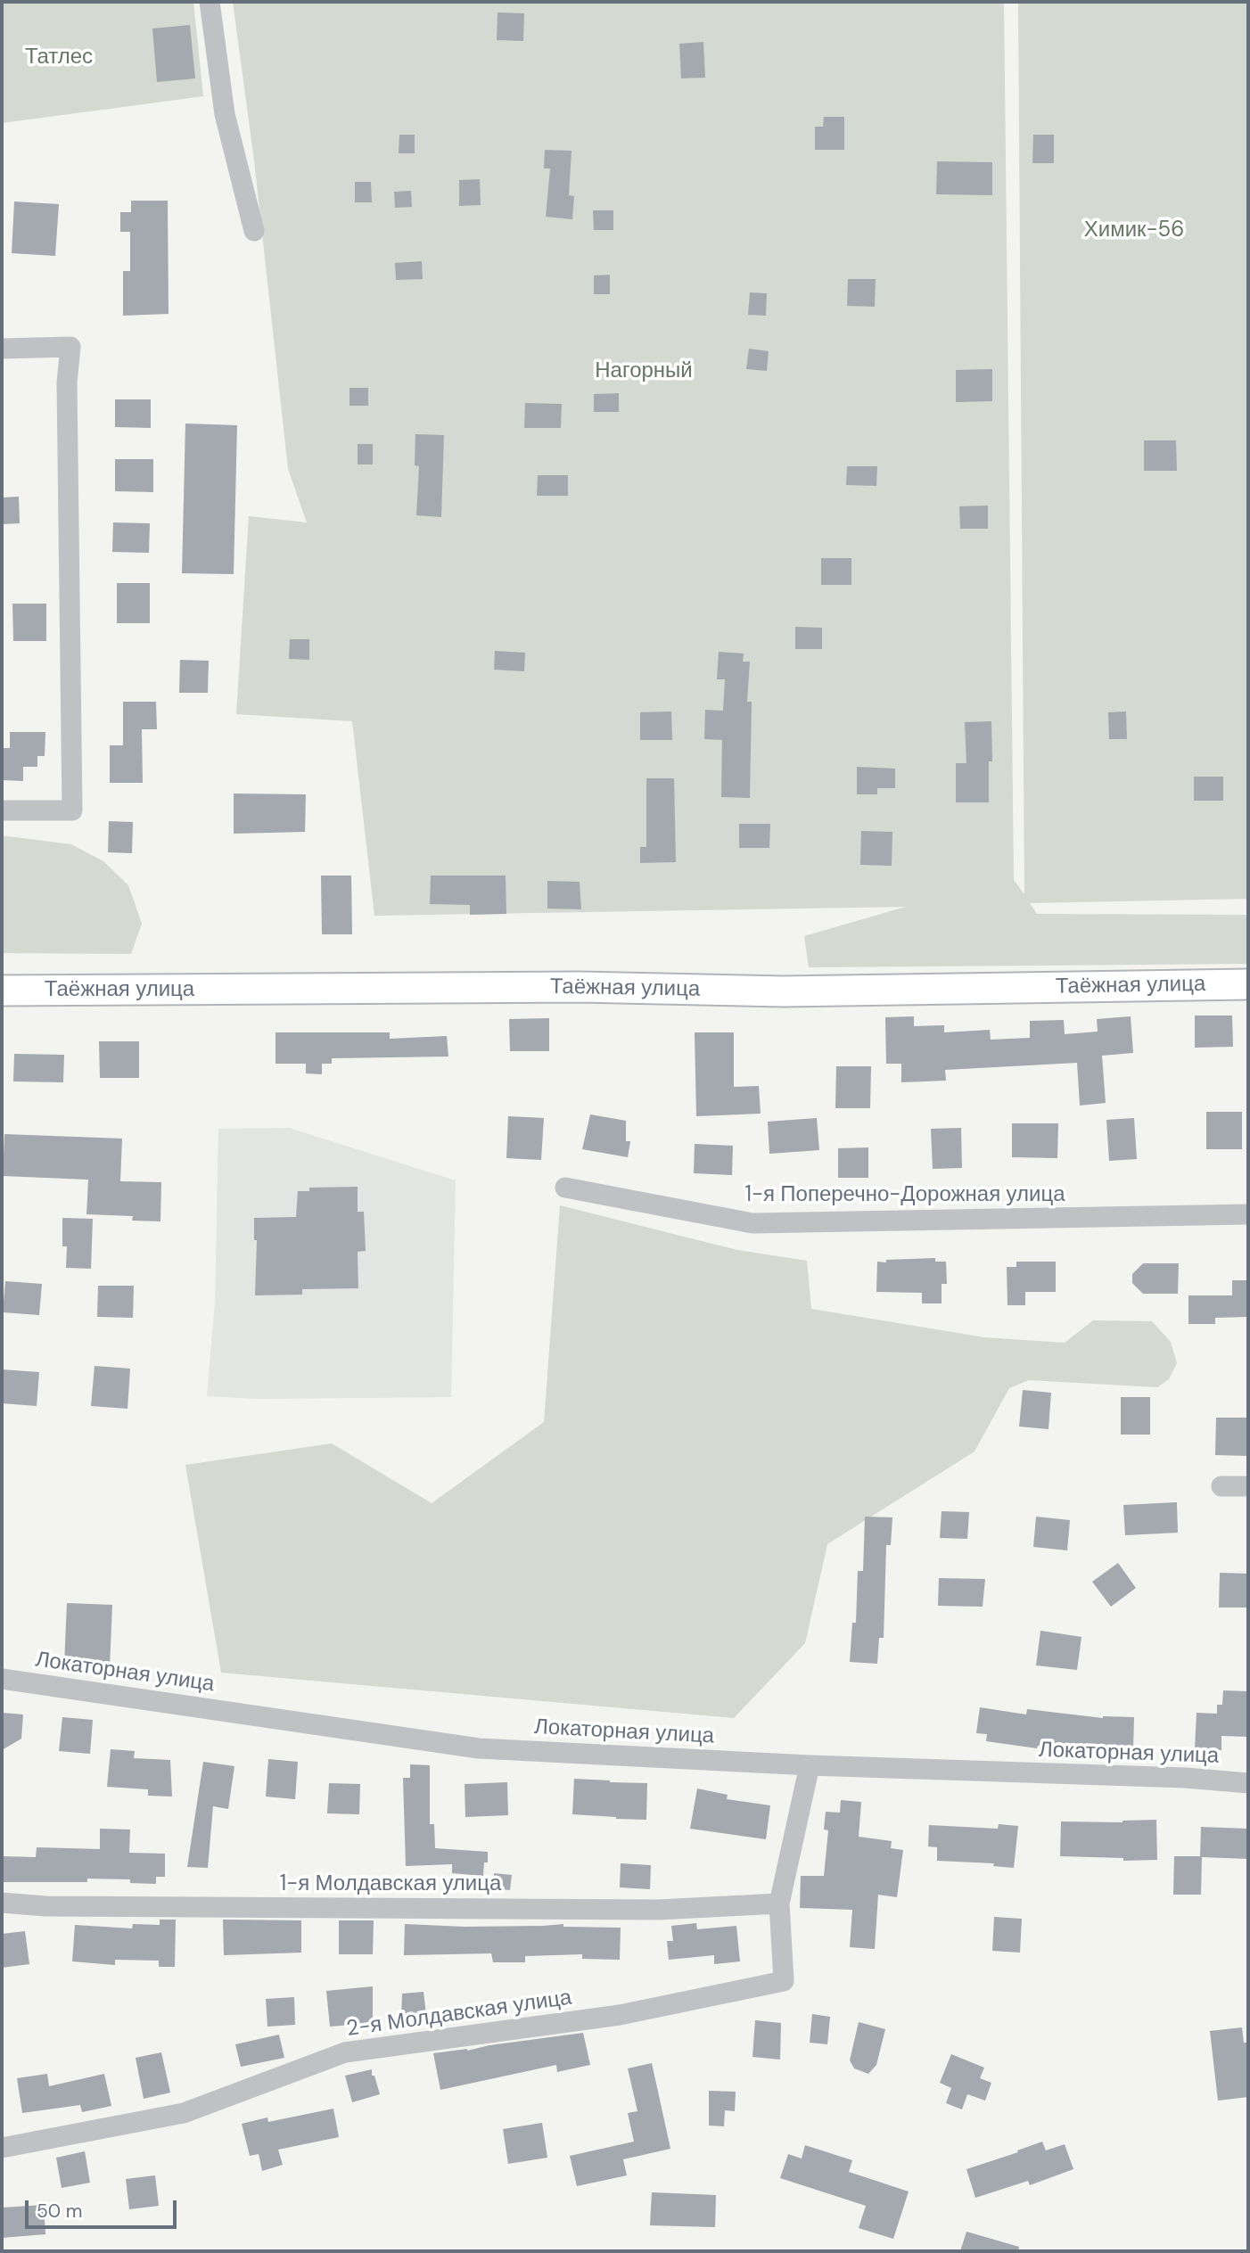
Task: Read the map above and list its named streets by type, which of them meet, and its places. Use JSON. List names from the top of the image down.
{
  "streets": {
    "street": [
      "Таёжная улица",
      "1-я Поперечно-Дорожная улица",
      "Локаторная улица",
      "1-я Молдавская улица",
      "2-я Молдавская улица"
    ]
  },
  "crossings": [
    ["1-я Молдавская улица", "2-я Молдавская улица"]
  ],
  "parks": ["Татлес", "Химик-56", "Нагорный"],
  "scale_bar": "50 m"
}
